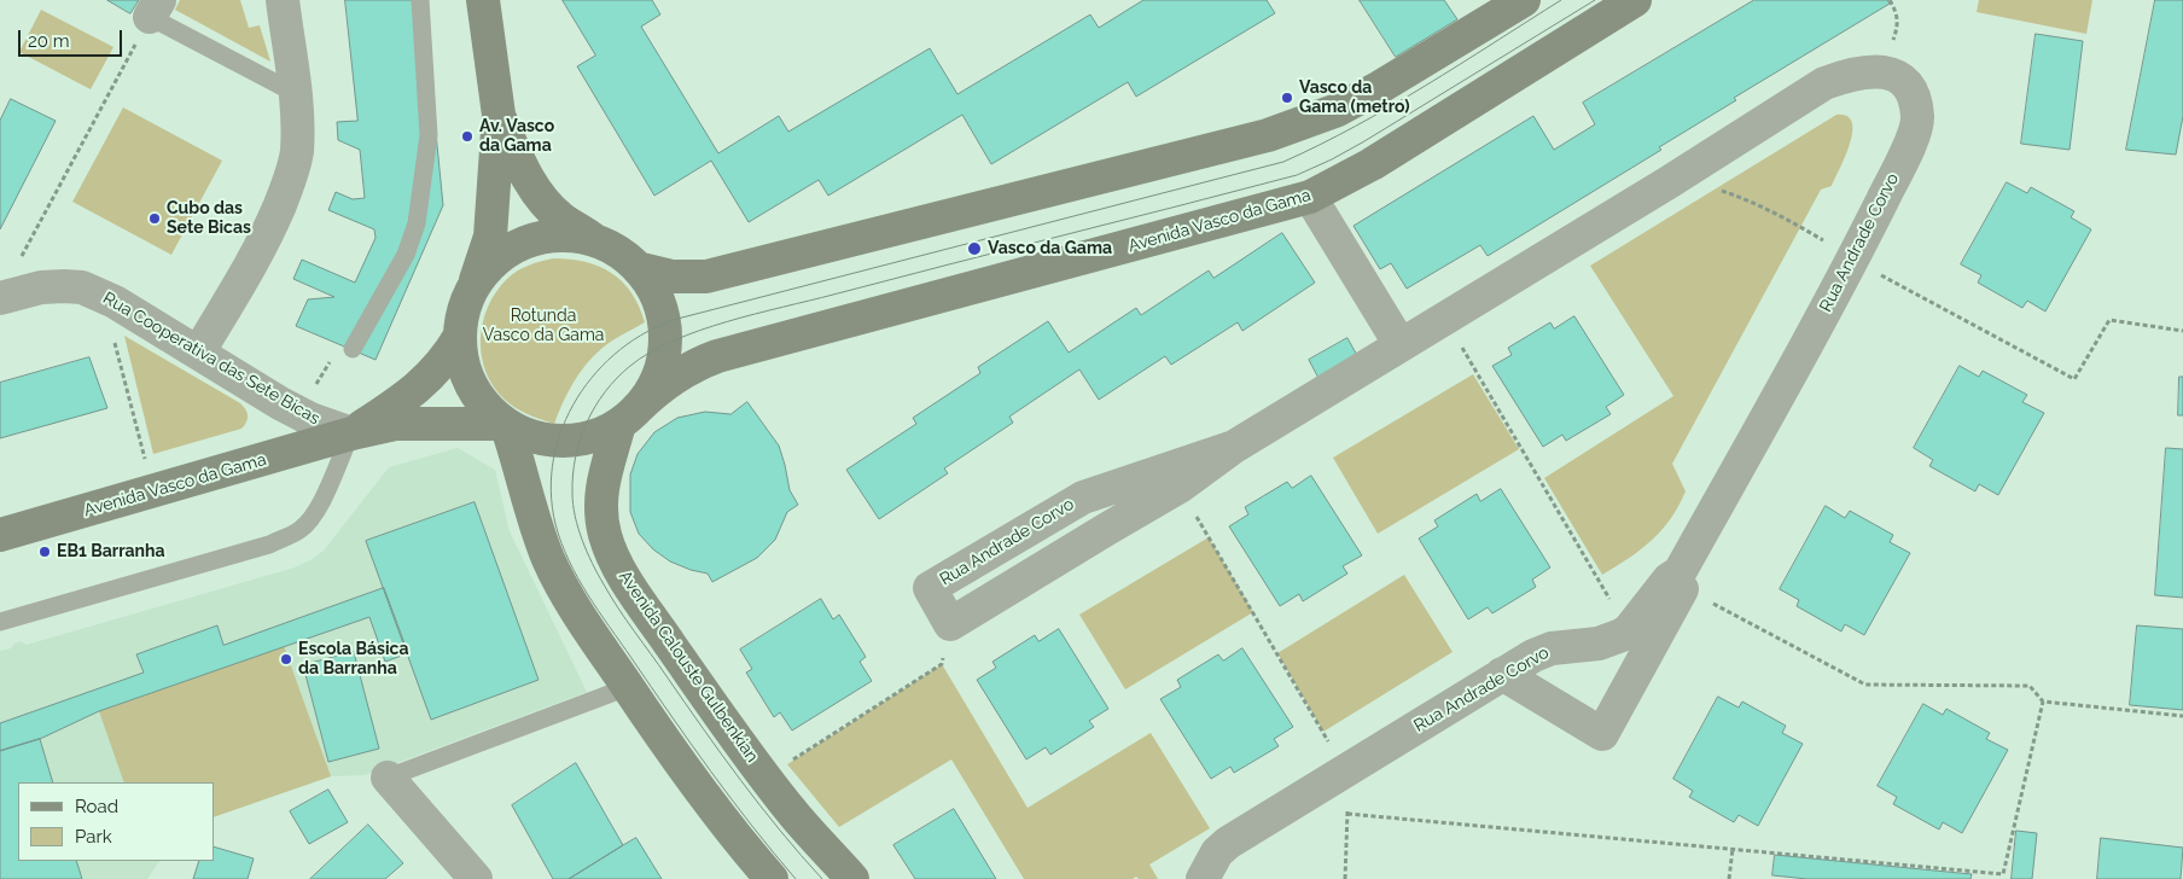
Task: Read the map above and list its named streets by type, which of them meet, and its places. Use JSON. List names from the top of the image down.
{
  "streets": {
    "main road": ["Avenida Vasco da Gama", "Avenida Calouste Gulbenkian"],
    "street": ["Rua Andrade Corvo", "Rua Cooperativa das Sete Bicas"]
  },
  "crossings": [
    ["Avenida Vasco da Gama", "Rua Cooperativa das Sete Bicas"],
    ["Avenida Vasco da Gama", "Avenida Calouste Gulbenkian"]
  ],
  "parks": ["Rotunda Vasco da Gama"],
  "places": [
    "Vasco da Gama (metro)",
    "Av. Vasco da Gama",
    "Cubo das Sete Bicas",
    "Vasco da Gama",
    "EB1 Barranha",
    "Escola Básica da Barranha"
  ],
  "legend": ["Road", "Park"],
  "scale_bar": "20 m"
}
